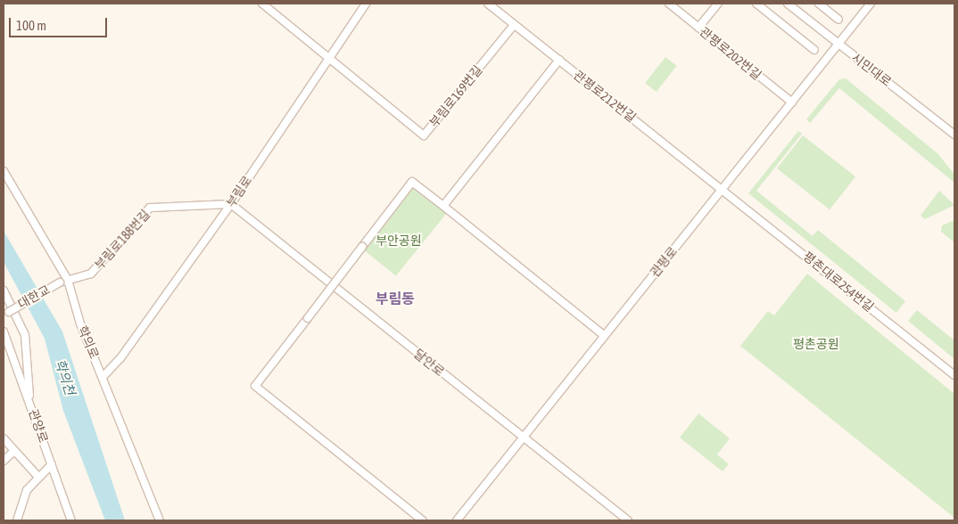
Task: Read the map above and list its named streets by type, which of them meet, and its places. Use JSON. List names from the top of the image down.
{
  "streets": {
    "street": [
      "관평로202번길",
      "시민대로",
      "부림로169번길",
      "관평로212번길",
      "부림로",
      "부림로188번길",
      "관평로",
      "평촌대로254번길",
      "대한교",
      "학의로",
      "달안로",
      "관양로"
    ]
  },
  "crossings": [
    ["관평로202번길", "관평로"],
    ["시민대로", "관평로"],
    ["부림로169번길", "관평로212번길"],
    ["부림로169번길", "부림로"],
    ["관평로212번길", "관평로"],
    ["관평로212번길", "평촌대로254번길"],
    ["부림로", "부림로188번길"],
    ["부림로", "학의로"],
    ["부림로", "달안로"],
    ["부림로188번길", "대한교"],
    ["부림로188번길", "학의로"],
    ["부림로188번길", "달안로"],
    ["관평로", "평촌대로254번길"],
    ["관평로", "달안로"]
  ],
  "districts": ["부림동"],
  "water": ["학의천"],
  "parks": ["부안공원", "평촌공원"],
  "scale_bar": "100 m"
}
